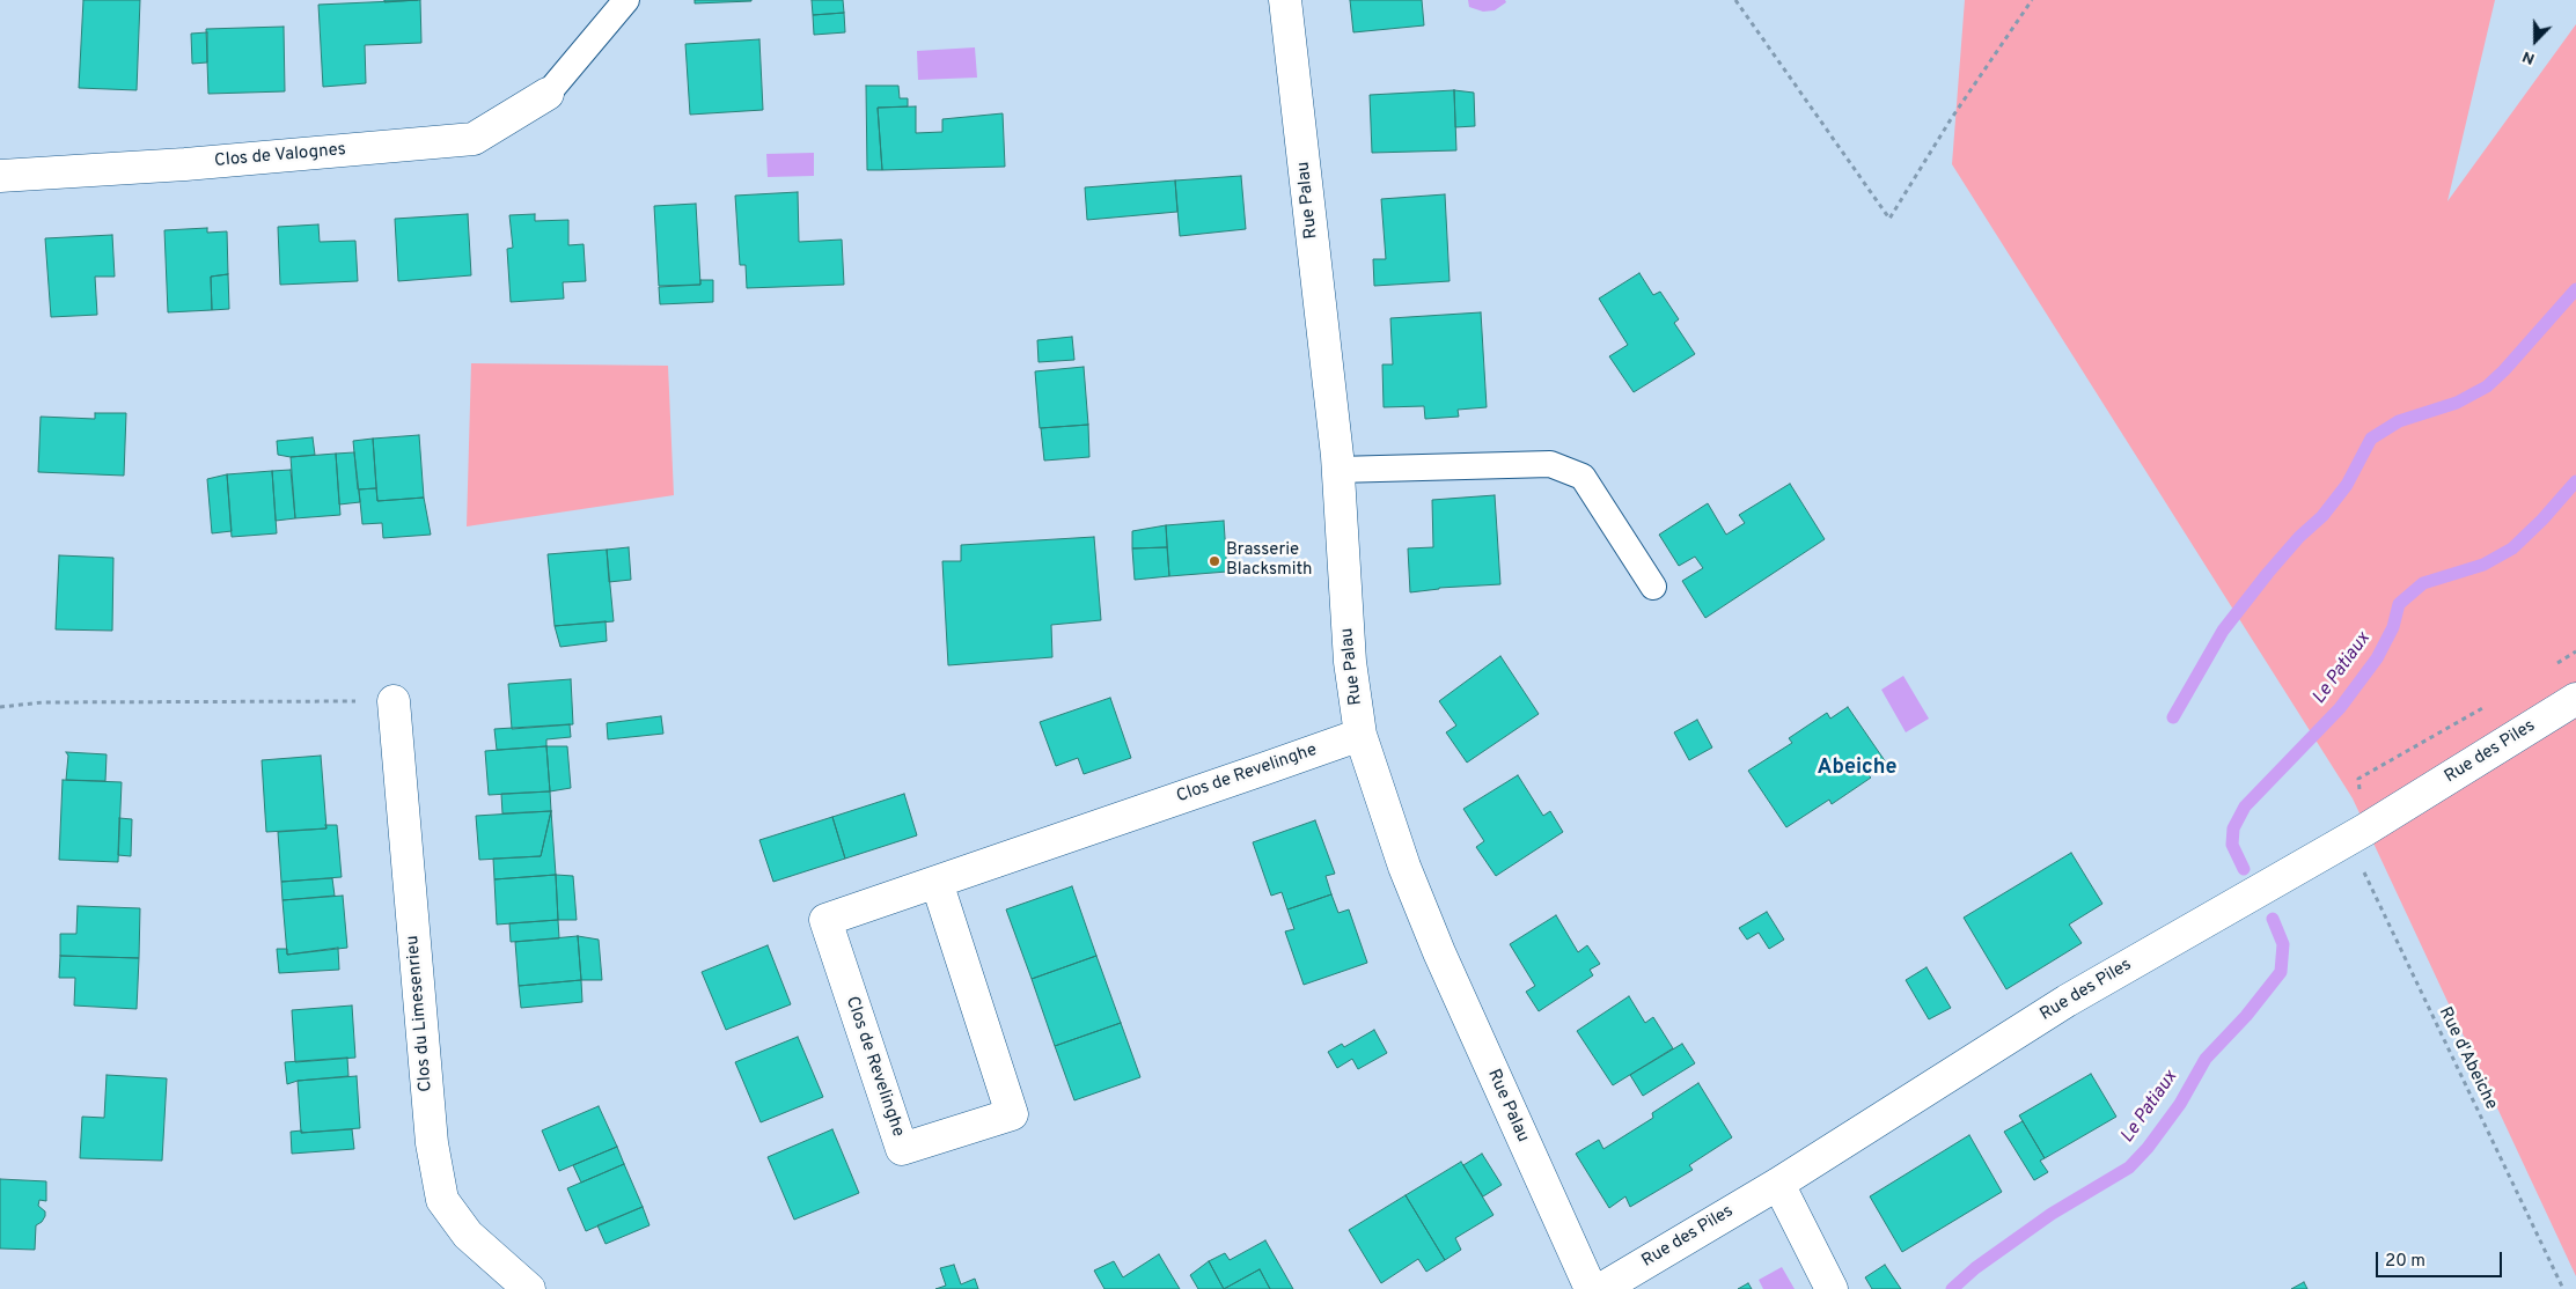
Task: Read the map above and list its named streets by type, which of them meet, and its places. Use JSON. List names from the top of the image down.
{
  "streets": {
    "street": [
      "Clos de Valognes",
      "Rue Palau",
      "Rue des Piles",
      "Clos de Revelinghe",
      "Clos du Limesenrieu"
    ],
    "path": ["Rue d'Abeiche"]
  },
  "crossings": [
    ["Rue Palau", "Clos de Revelinghe"],
    ["Rue des Piles", "Rue d'Abeiche"]
  ],
  "districts": ["Abeiche"],
  "water": ["Le Patiaux"],
  "places": ["Brasserie Blacksmith"],
  "scale_bar": "20 m",
  "north": "bottom"
}
